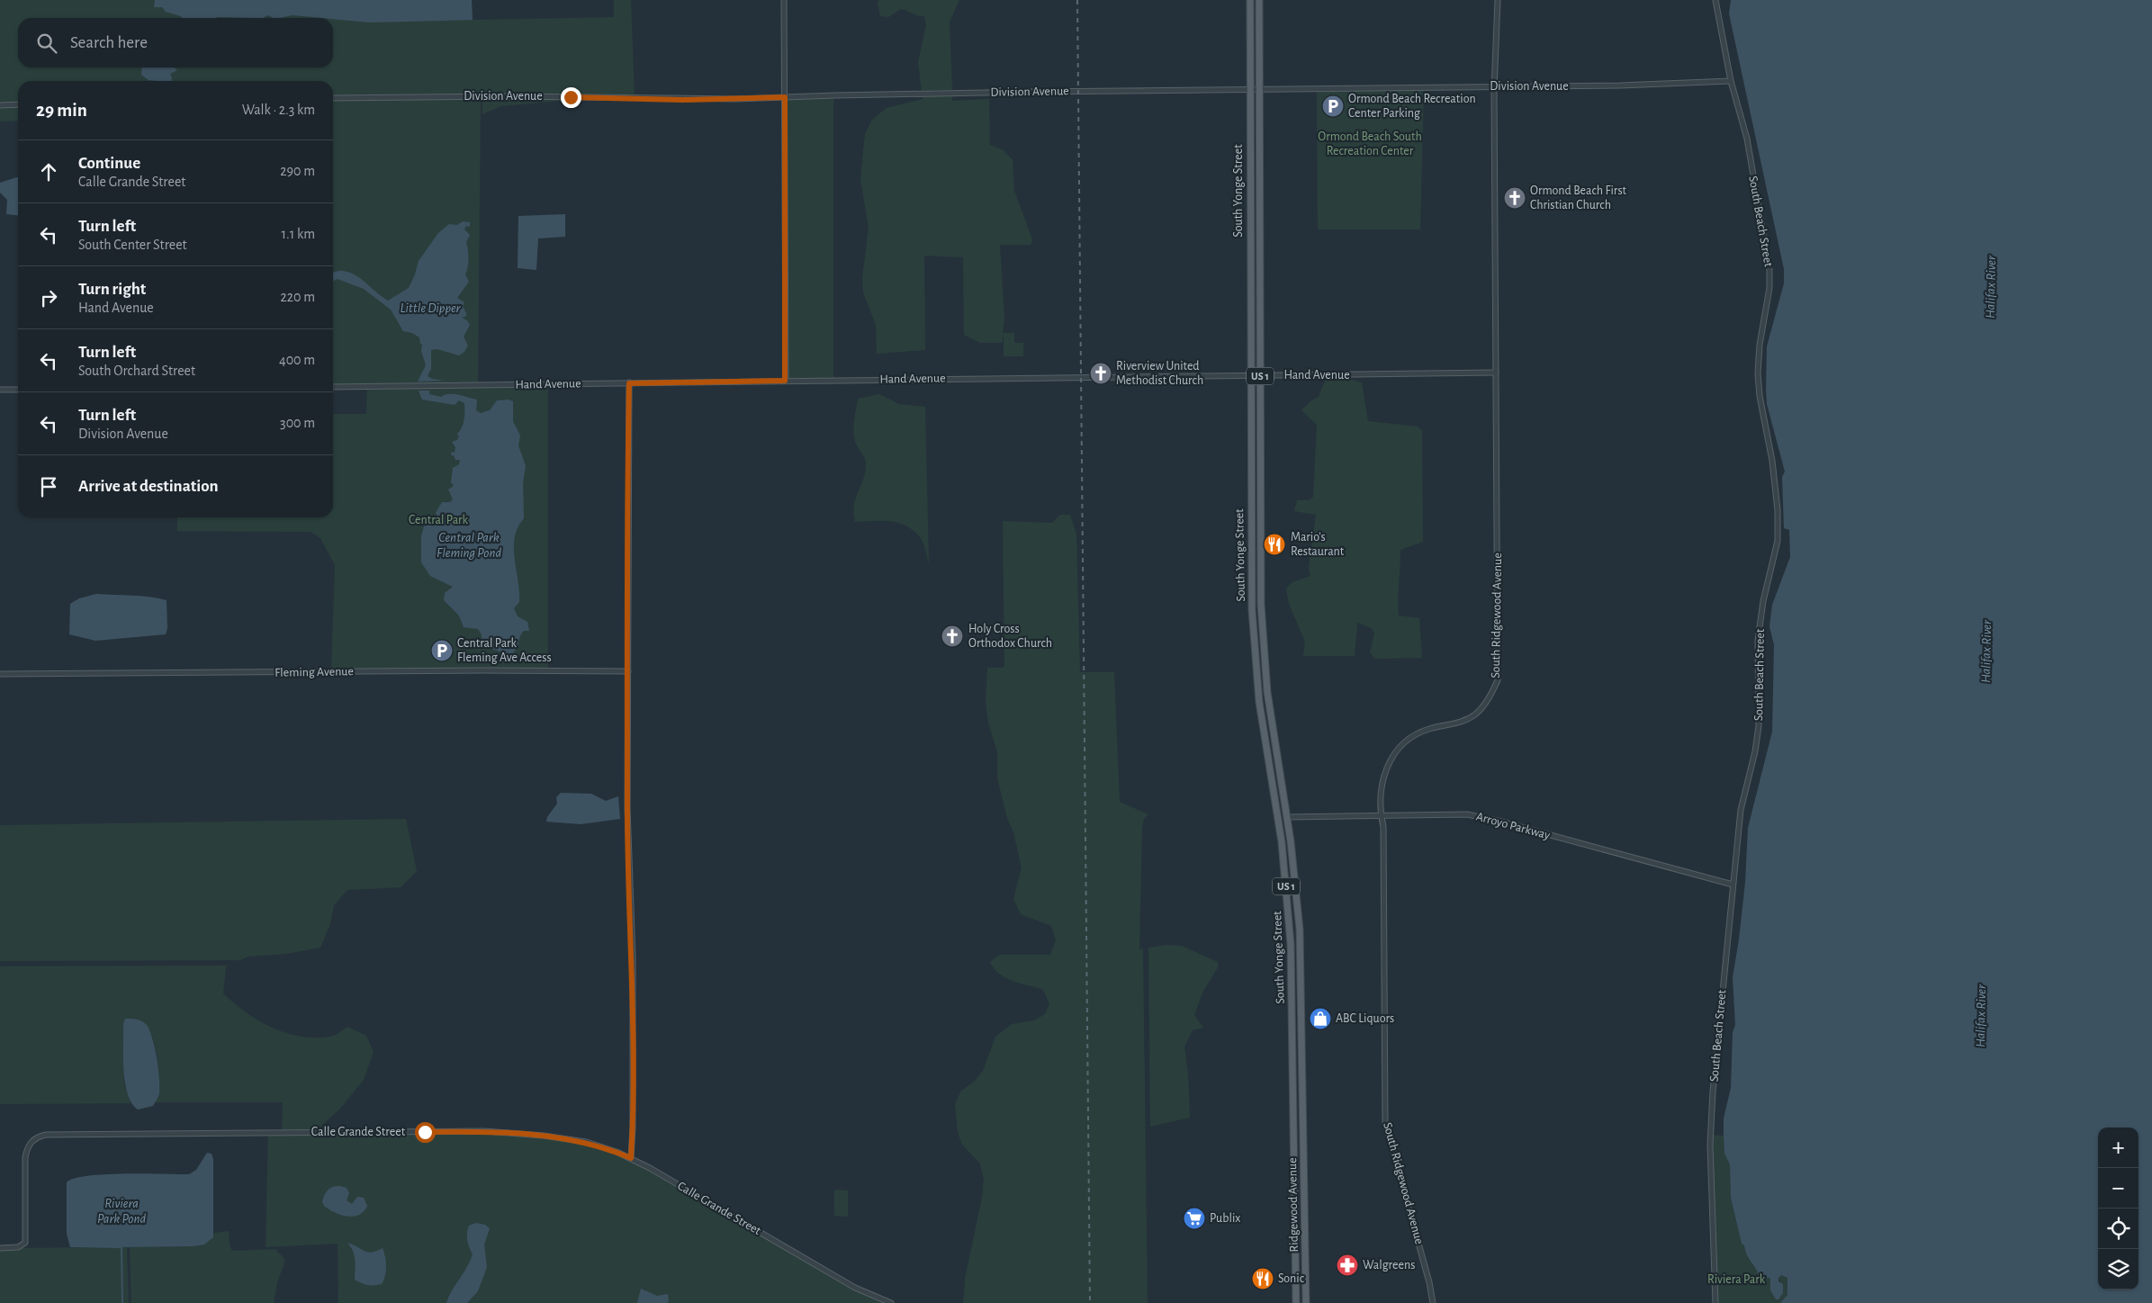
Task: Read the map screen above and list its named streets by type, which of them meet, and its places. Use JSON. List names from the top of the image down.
{
  "streets": {
    "main road": ["South Yonge Street", "US 1", "Ridgewood Avenue"],
    "street": [
      "Division Avenue",
      "South Beach Street",
      "Hand Avenue",
      "South Ridgewood Avenue",
      "Fleming Avenue",
      "Arroyo Parkway",
      "Calle Grande Street"
    ]
  },
  "crossings": [
    ["Division Avenue", "South Yonge Street"],
    ["Division Avenue", "South Beach Street"],
    ["Division Avenue", "South Ridgewood Avenue"],
    ["South Yonge Street", "Hand Avenue"],
    ["South Yonge Street", "Arroyo Parkway"],
    ["South Yonge Street", "Ridgewood Avenue"],
    ["South Beach Street", "Arroyo Parkway"],
    ["Hand Avenue", "South Ridgewood Avenue"],
    ["South Ridgewood Avenue", "Arroyo Parkway"]
  ],
  "water": [
    "Halifax River",
    "Little Dipper",
    "Central Park Fleming Pond",
    "Riviera Park Pond"
  ],
  "parks": ["Ormond Beach South Recreation Center", "Central Park", "Riviera Park"],
  "places": {
    "parking": ["Ormond Beach Recreation Center Parking", "Central Park Fleming Ave Access"],
    "church": ["Ormond Beach First Christian Church", "Riverview United Methodist Church", "Holy Cross Orthodox Church"],
    "restaurant": ["Mario's Restaurant", "Sonic"],
    "shop": ["ABC Liquors"],
    "supermarket": ["Publix"],
    "pharmacy": ["Walgreens"]
  },
  "page": {
    "search": "Search here",
    "heading": ["29 min", "Walk · 2.3 km"],
    "list": [
      ["Continue", "Calle Grande Street", "290 m"],
      ["Turn left", "South Center Street", "1.1 km"],
      ["Turn right", "Hand Avenue", "220 m"],
      ["Turn left", "South Orchard Street", "400 m"],
      ["Turn left", "Division Avenue", "300 m"],
      "Arrive at destination"
    ],
    "map_buttons": ["+", "−"]
  }
}
